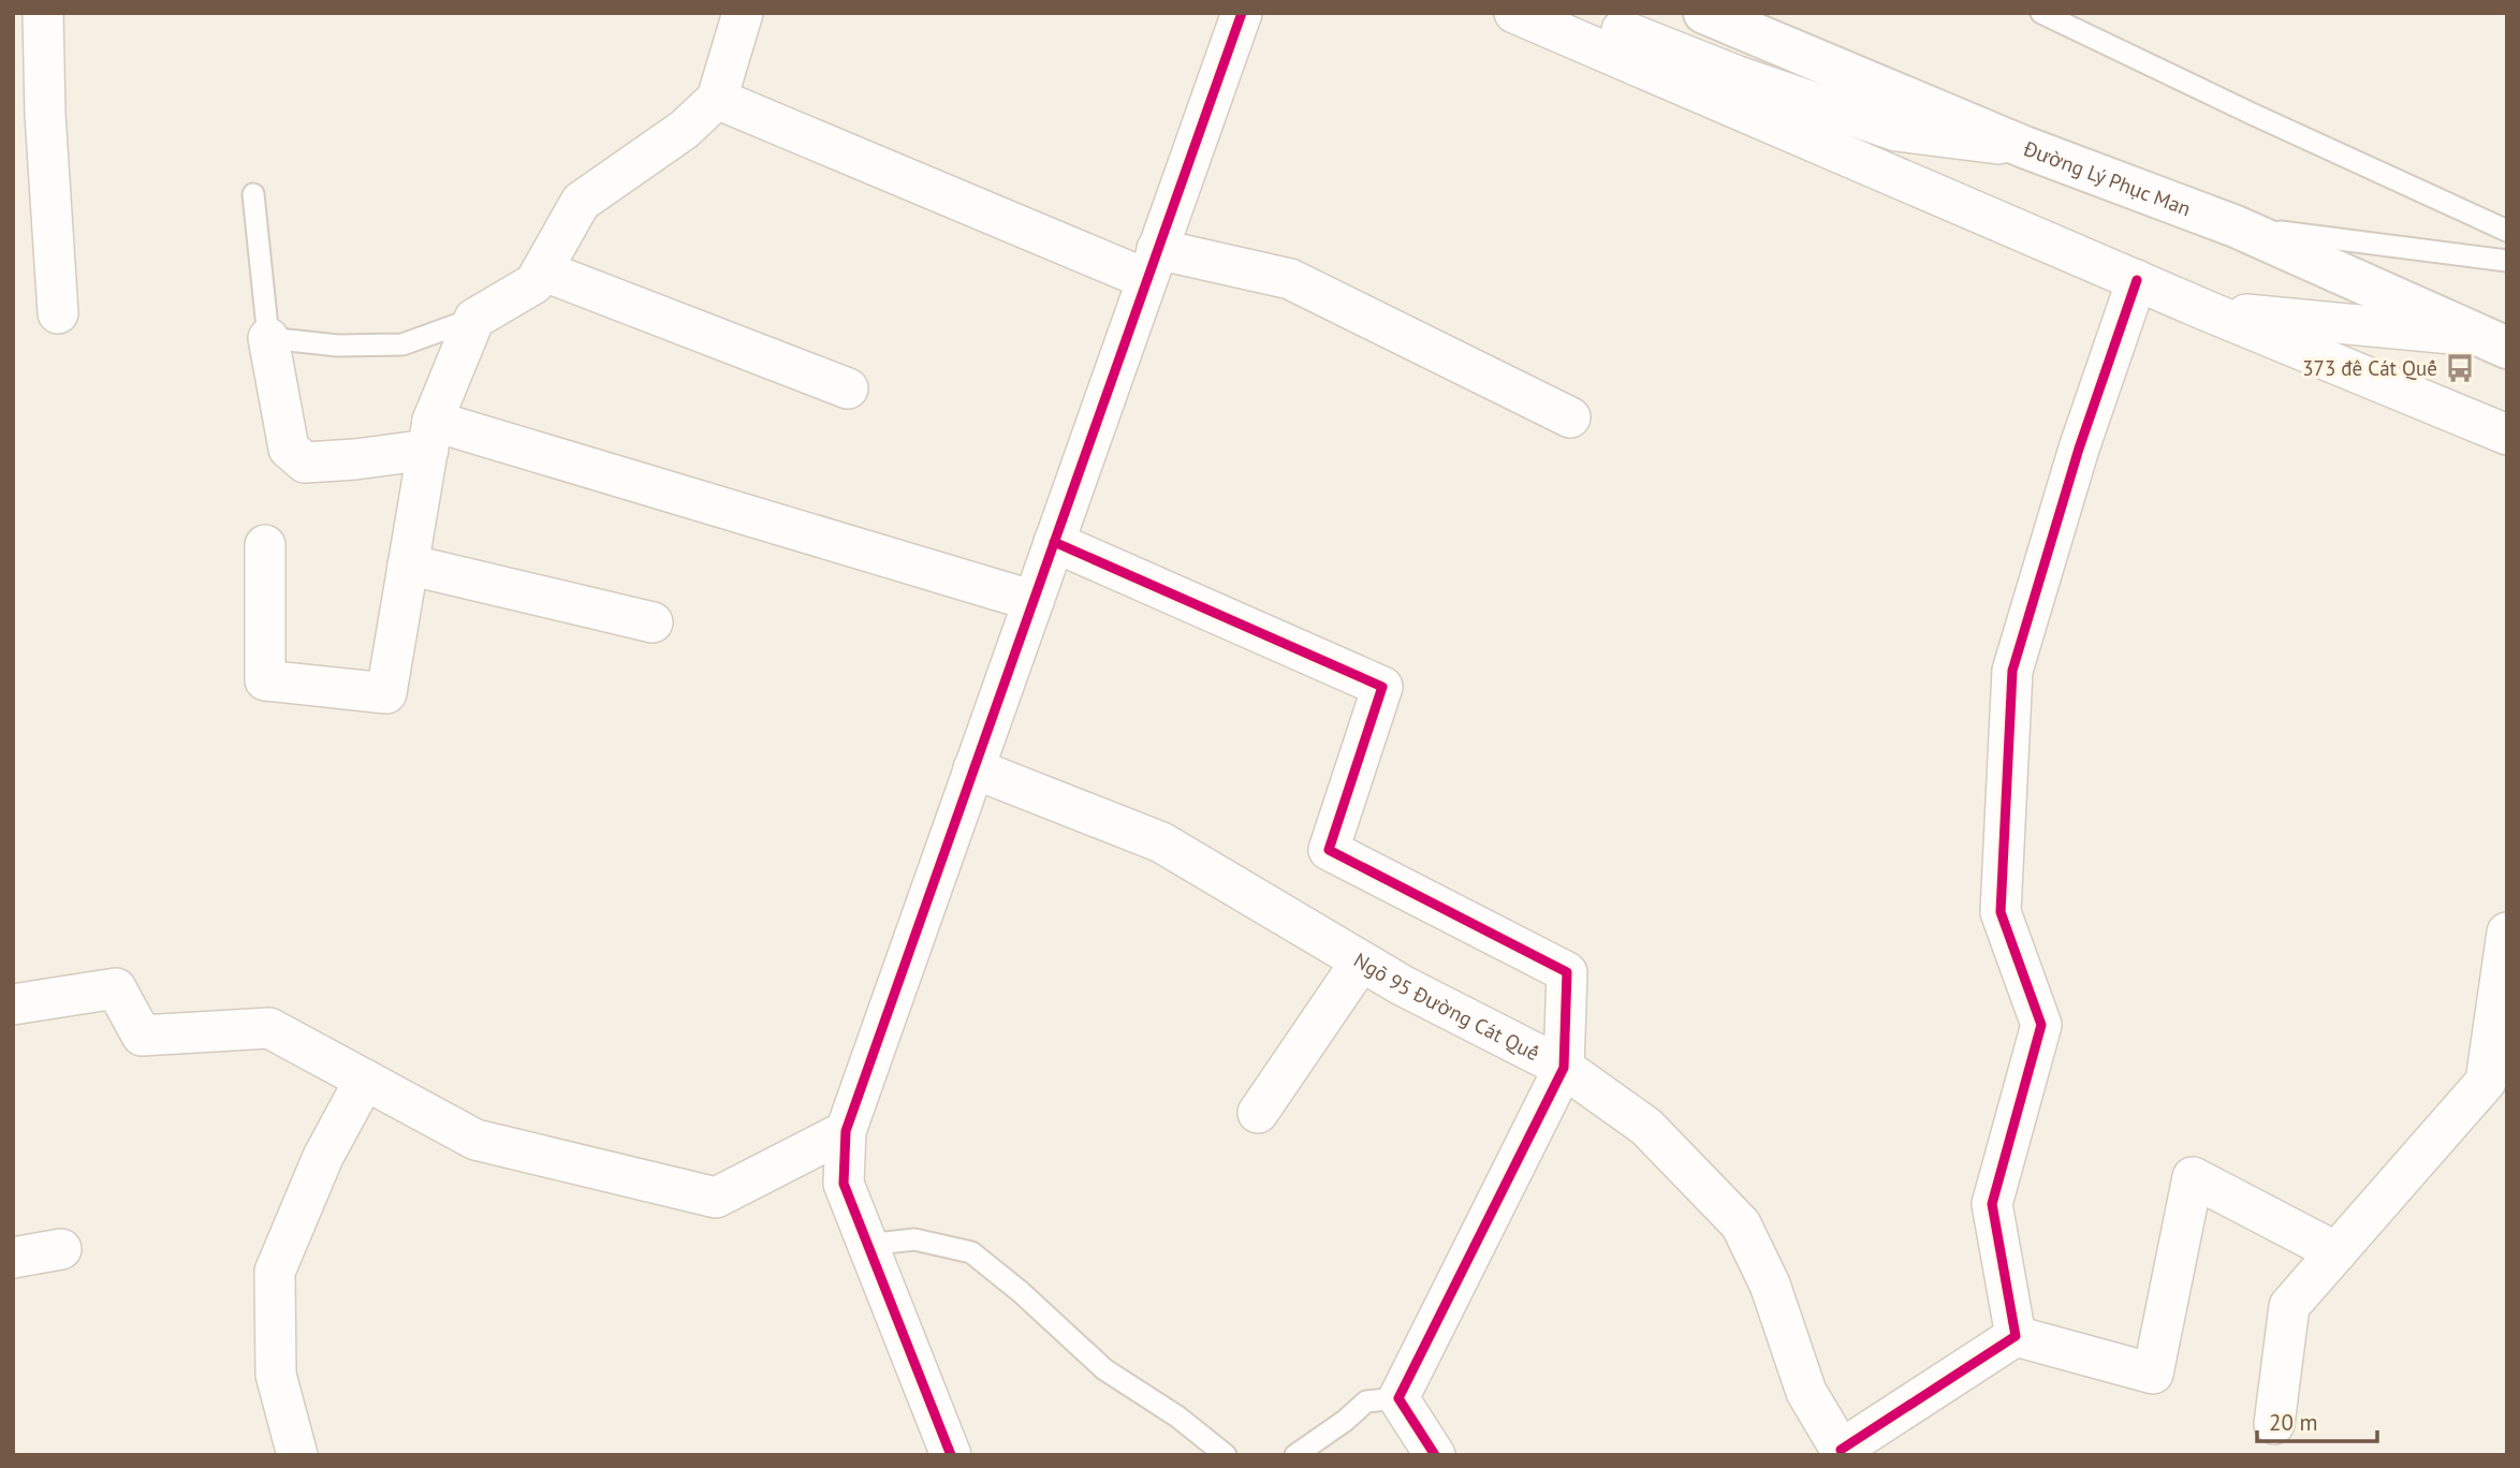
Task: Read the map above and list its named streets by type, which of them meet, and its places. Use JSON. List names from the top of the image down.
{
  "streets": {
    "main road": ["Đường Lý Phục Man"],
    "street": ["Ngõ 95 Đường Cát Quế"]
  },
  "places": {
    "bus stop": ["373 đê Cát Quế"]
  },
  "scale_bar": "20 m"
}
